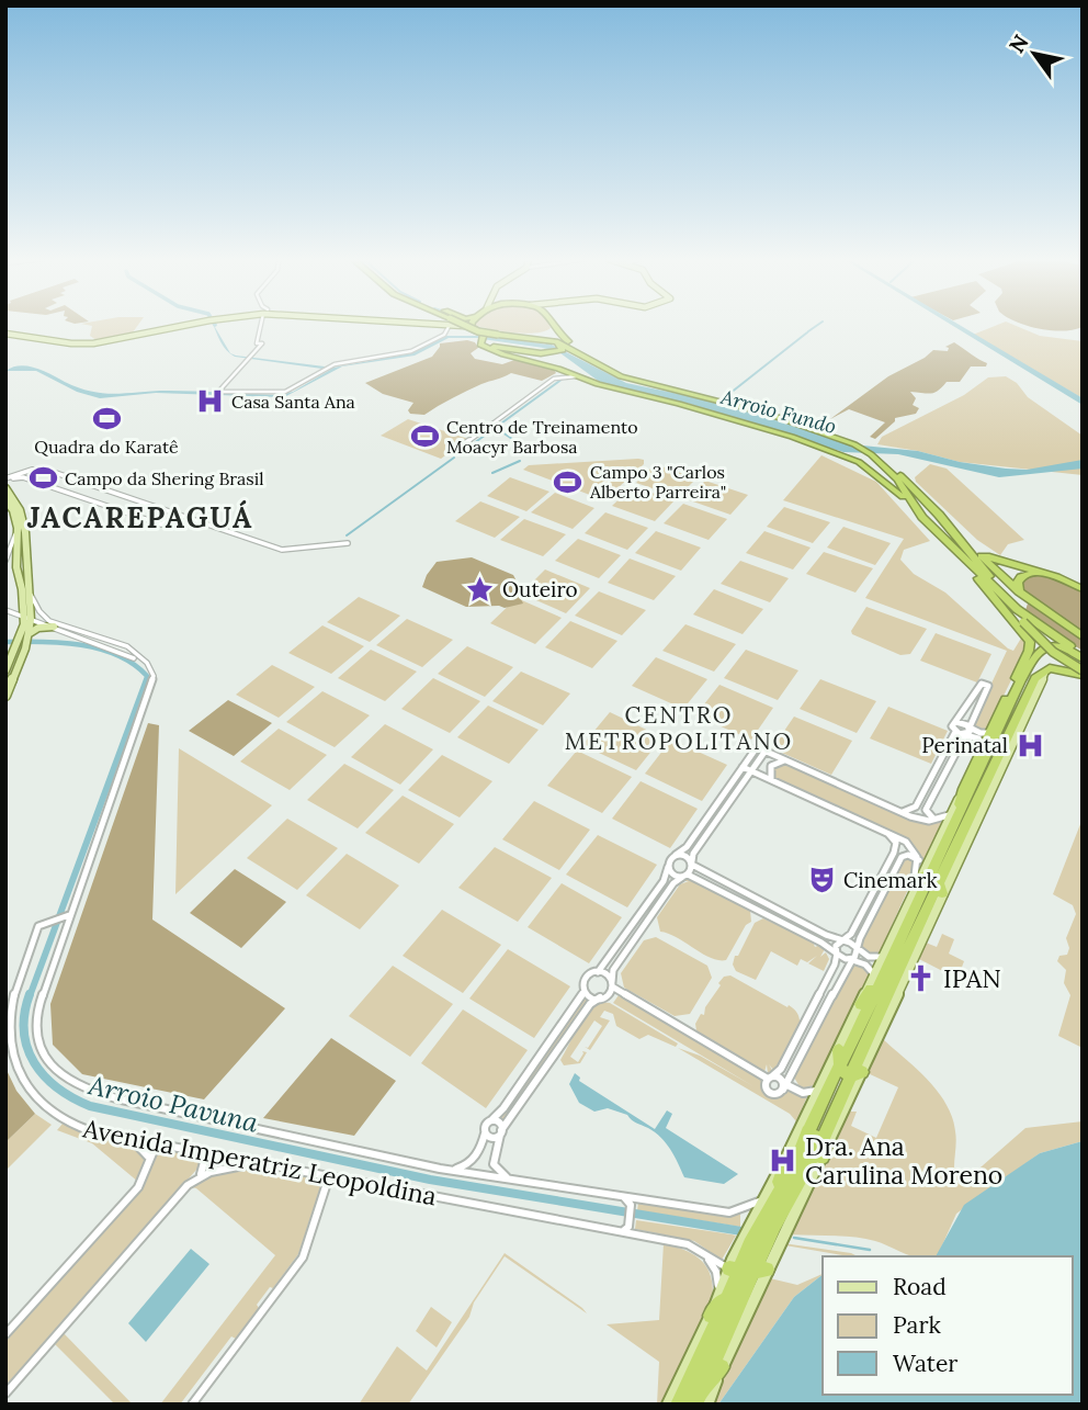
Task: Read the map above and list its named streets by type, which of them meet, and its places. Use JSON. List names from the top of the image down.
{
  "streets": {
    "street": ["Avenida Imperatriz Leopoldina"]
  },
  "districts": ["JACAREPAGUÁ", "CENTRO METROPOLITANO"],
  "water": ["Arroio Fundo", "Arroio Pavuna"],
  "places": {
    "hospital": ["Casa Santa Ana", "Perinatal", "Dra. Ana Carulina Moreno"],
    "sports": [
      "Quadra do Karatê",
      "Centro de Treinamento Moacyr Barbosa",
      "Campo da Shering Brasil",
      "Campo 3 \"Carlos Alberto Parreira\""
    ],
    "place": ["Outeiro"],
    "theatre": ["Cinemark"],
    "church": ["IPAN"]
  },
  "legend": ["Road", "Park", "Water"],
  "north": "top left"
}
